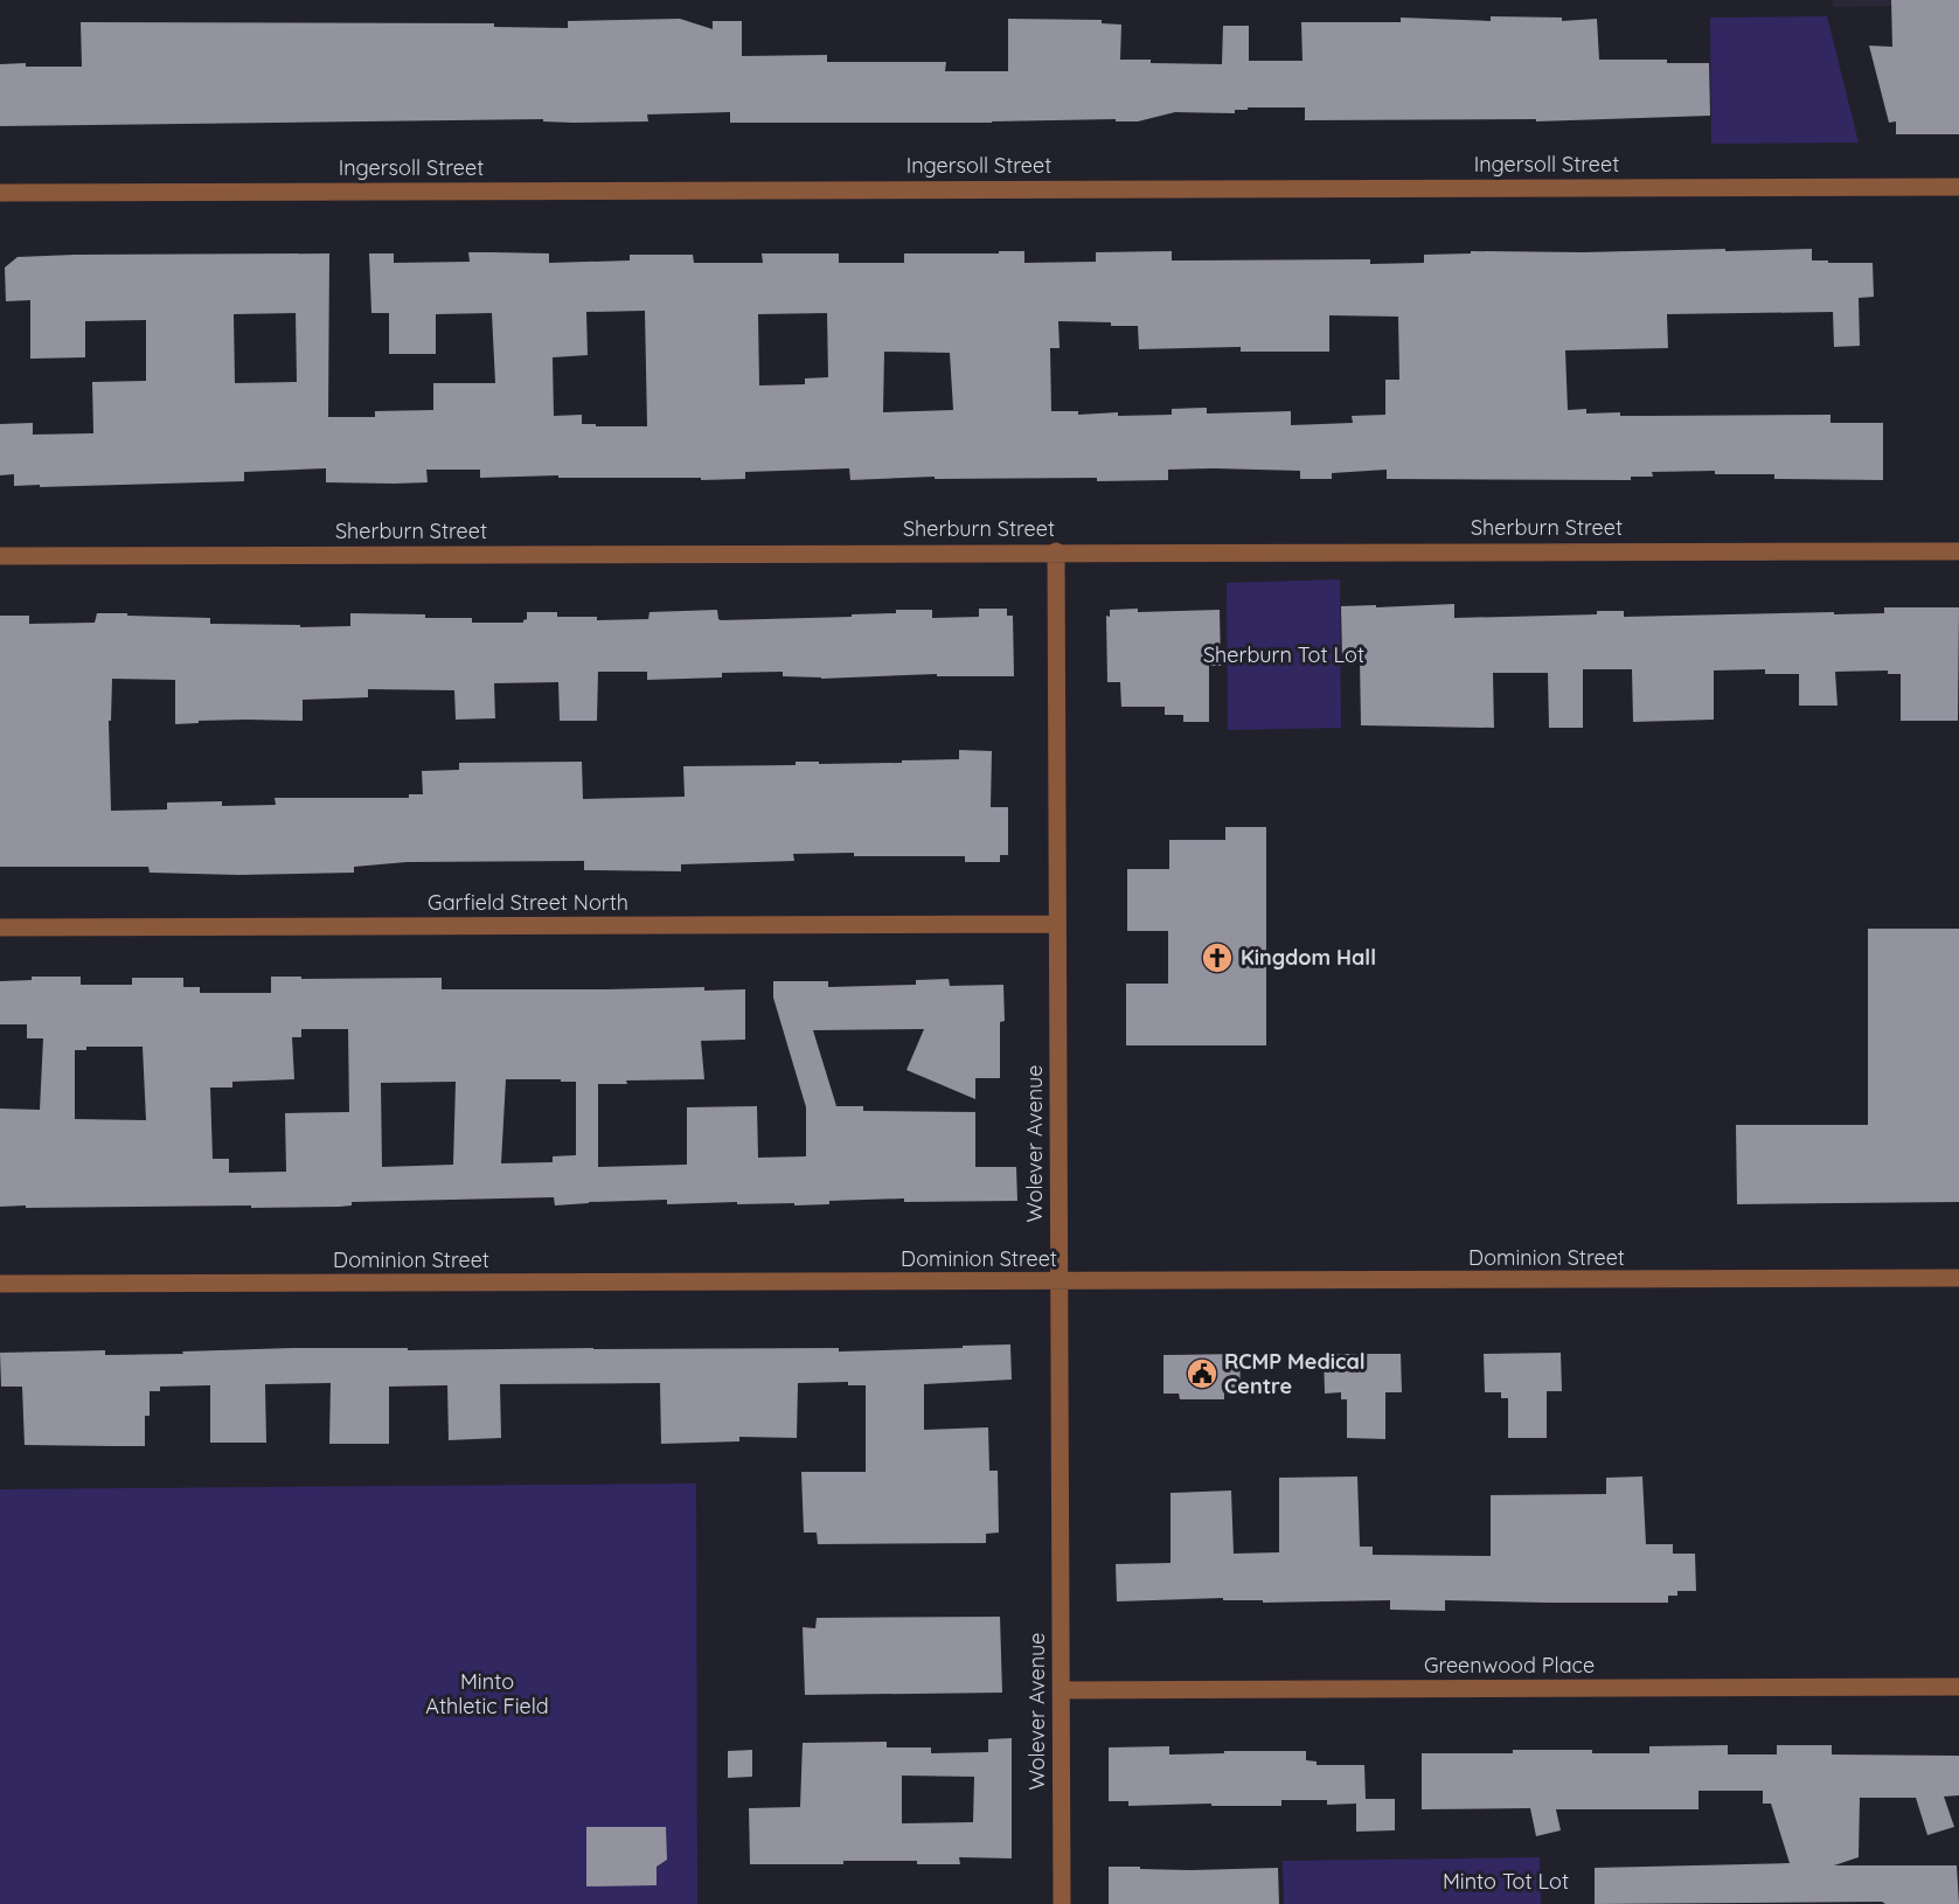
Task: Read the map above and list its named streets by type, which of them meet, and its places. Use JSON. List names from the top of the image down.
{
  "streets": {
    "street": [
      "Ingersoll Street",
      "Sherburn Street",
      "Garfield Street North",
      "Wolever Avenue",
      "Dominion Street",
      "Greenwood Place"
    ]
  },
  "crossings": [
    ["Sherburn Street", "Wolever Avenue"],
    ["Garfield Street North", "Wolever Avenue"],
    ["Wolever Avenue", "Dominion Street"],
    ["Wolever Avenue", "Greenwood Place"]
  ],
  "parks": ["Sherburn Tot Lot", "Minto Athletic Field", "Minto Tot Lot"],
  "places": {
    "church": ["Kingdom Hall"],
    "public building": ["RCMP Medical Centre"]
  }
}
